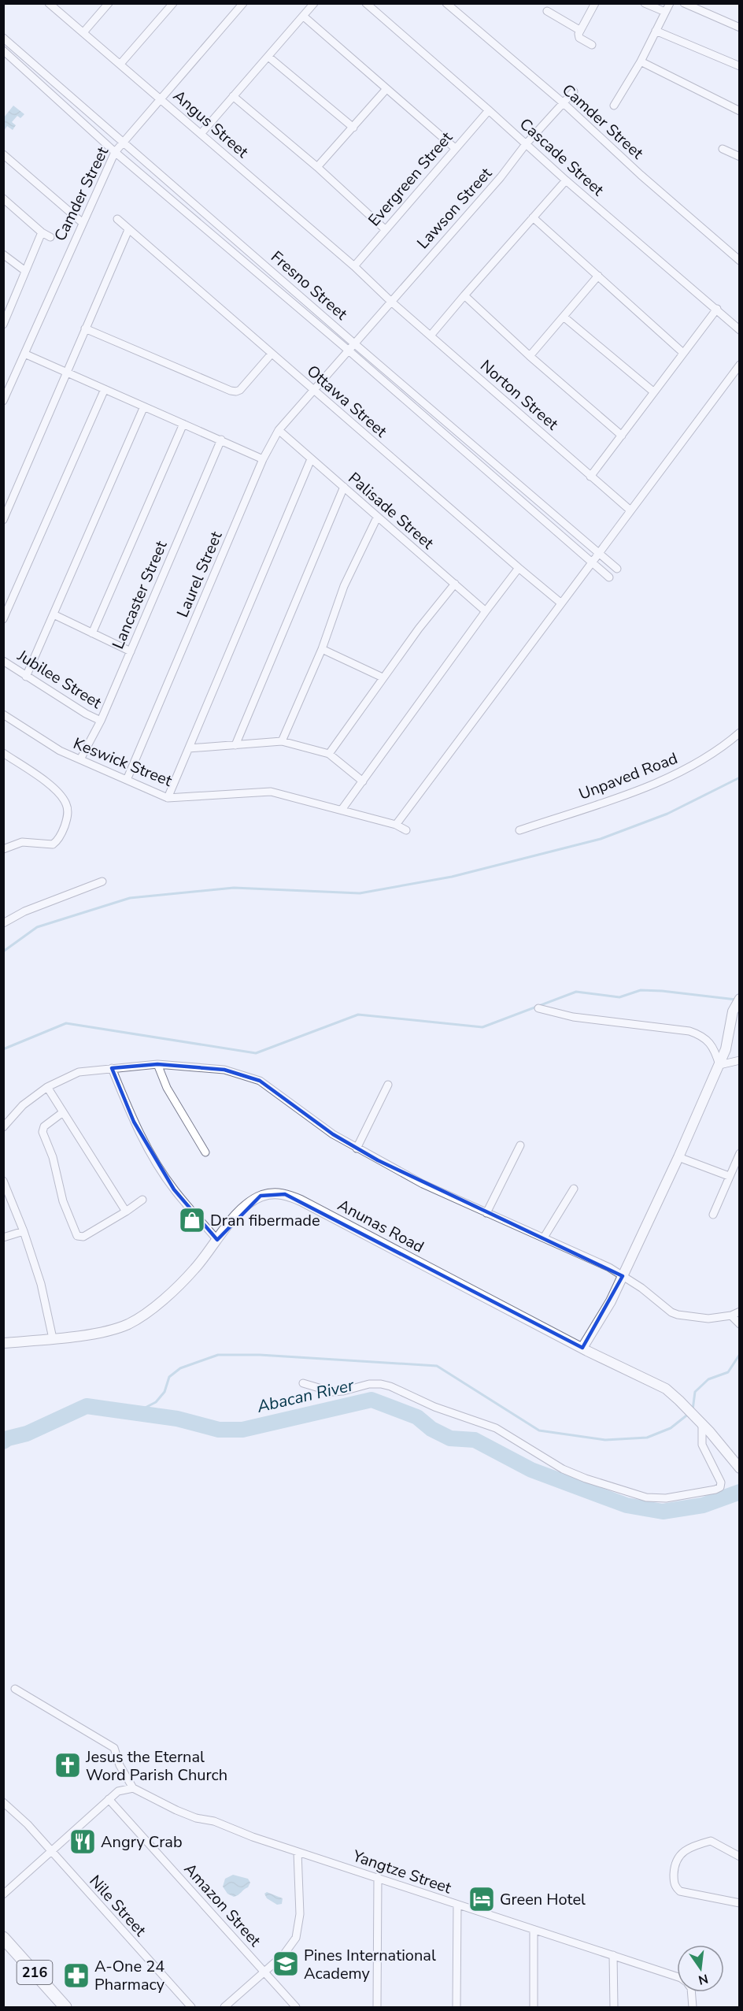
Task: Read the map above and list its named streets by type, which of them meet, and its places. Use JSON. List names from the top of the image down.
{
  "streets": {
    "main road": ["216"],
    "street": [
      "Camder Street",
      "Angus Street",
      "Cascade Street",
      "Evergreen Street",
      "Lawson Street",
      "Fresno Street",
      "Norton Street",
      "Ottawa Street",
      "Palisade Street",
      "Laurel Street",
      "Lancaster Street",
      "Jubilee Street",
      "Keswick Street",
      "Unpaved Road",
      "Anunas Road",
      "Yangtze Street",
      "Amazon Street",
      "Nile Street"
    ]
  },
  "crossings": [
    ["Camder Street", "Angus Street"],
    ["Camder Street", "Lawson Street"],
    ["Camder Street", "Fresno Street"],
    ["Angus Street", "Evergreen Street"],
    ["Angus Street", "Lawson Street"],
    ["Angus Street", "Norton Street"],
    ["Cascade Street", "Evergreen Street"],
    ["Cascade Street", "Lawson Street"],
    ["Lawson Street", "Fresno Street"],
    ["Lawson Street", "Norton Street"],
    ["Lawson Street", "Laurel Street"],
    ["Fresno Street", "Laurel Street"],
    ["Ottawa Street", "Laurel Street"],
    ["Palisade Street", "Laurel Street"],
    ["Laurel Street", "Keswick Street"],
    ["Lancaster Street", "Jubilee Street"],
    ["Lancaster Street", "Keswick Street"]
  ],
  "water": ["Abacan River"],
  "places": {
    "shop": ["Dran fibermade"],
    "church": ["Jesus the Eternal Word Parish Church"],
    "restaurant": ["Angry Crab"],
    "hotel": ["Green Hotel"],
    "school or university": ["Pines International Academy"],
    "pharmacy": ["A-One 24 Pharmacy"]
  },
  "north": "bottom"
}
